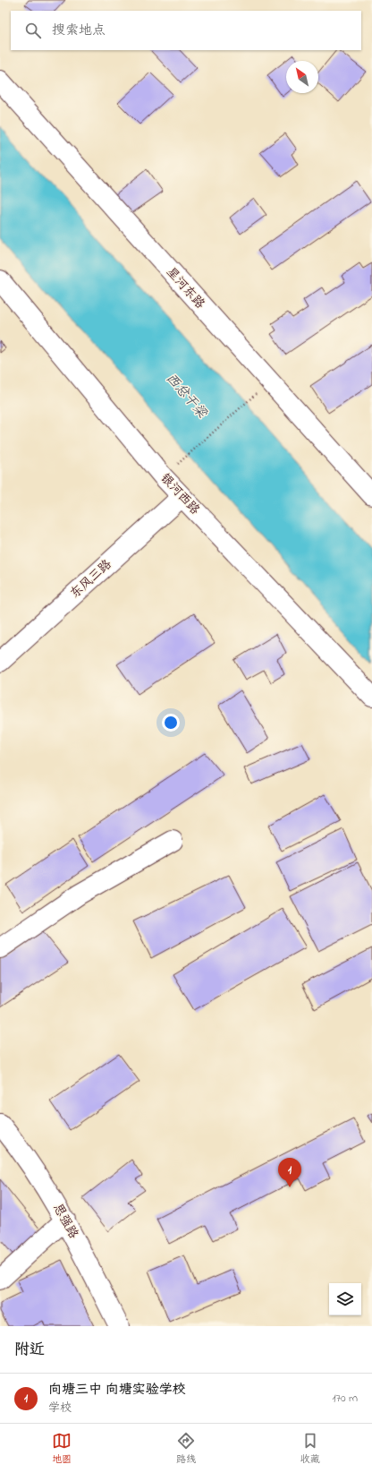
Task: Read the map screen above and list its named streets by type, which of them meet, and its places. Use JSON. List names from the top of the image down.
{
  "streets": {
    "street": [
      "星河东路",
      "银河西路",
      "东风三路",
      "思强路"
    ]
  },
  "crossings": [
    ["银河西路", "东风三路"]
  ],
  "water": ["西总干梁"],
  "north": "top left",
  "page": {
    "search": "搜索地点",
    "pins": "1",
    "heading": "附近",
    "list": [
      {
        "mark": "1",
        "name": "向塘三中 向塘实验学校",
        "note": "学校",
        "value": "170 m"
      }
    ],
    "nav": ["地图", "路线", "收藏"]
  }
}
